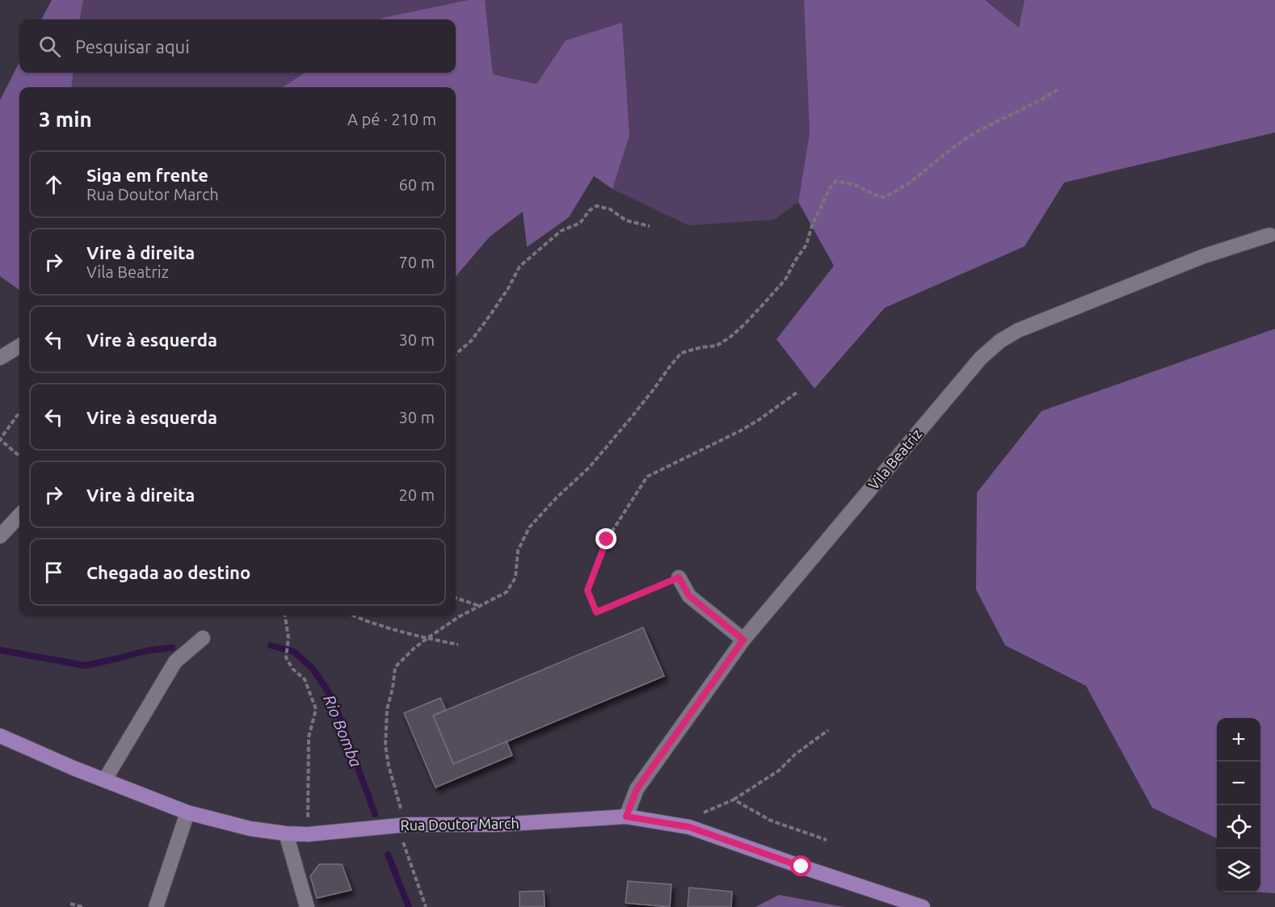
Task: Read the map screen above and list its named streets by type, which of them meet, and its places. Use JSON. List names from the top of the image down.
{
  "streets": {
    "main road": ["Rua Doutor March"],
    "street": ["Vila Beatriz"]
  },
  "crossings": [
    ["Vila Beatriz", "Rua Doutor March"]
  ],
  "water": ["Rio Bomba"],
  "page": {
    "search": "Pesquisar aqui",
    "heading": ["3 min", "A pé · 210 m"],
    "list": [
      ["Siga em frente", "Rua Doutor March", "60 m"],
      ["Vire à direita", "Vila Beatriz", "70 m"],
      ["Vire à esquerda", "30 m"],
      ["Vire à esquerda", "30 m"],
      ["Vire à direita", "20 m"],
      "Chegada ao destino"
    ],
    "map_buttons": ["+", "−"]
  }
}
